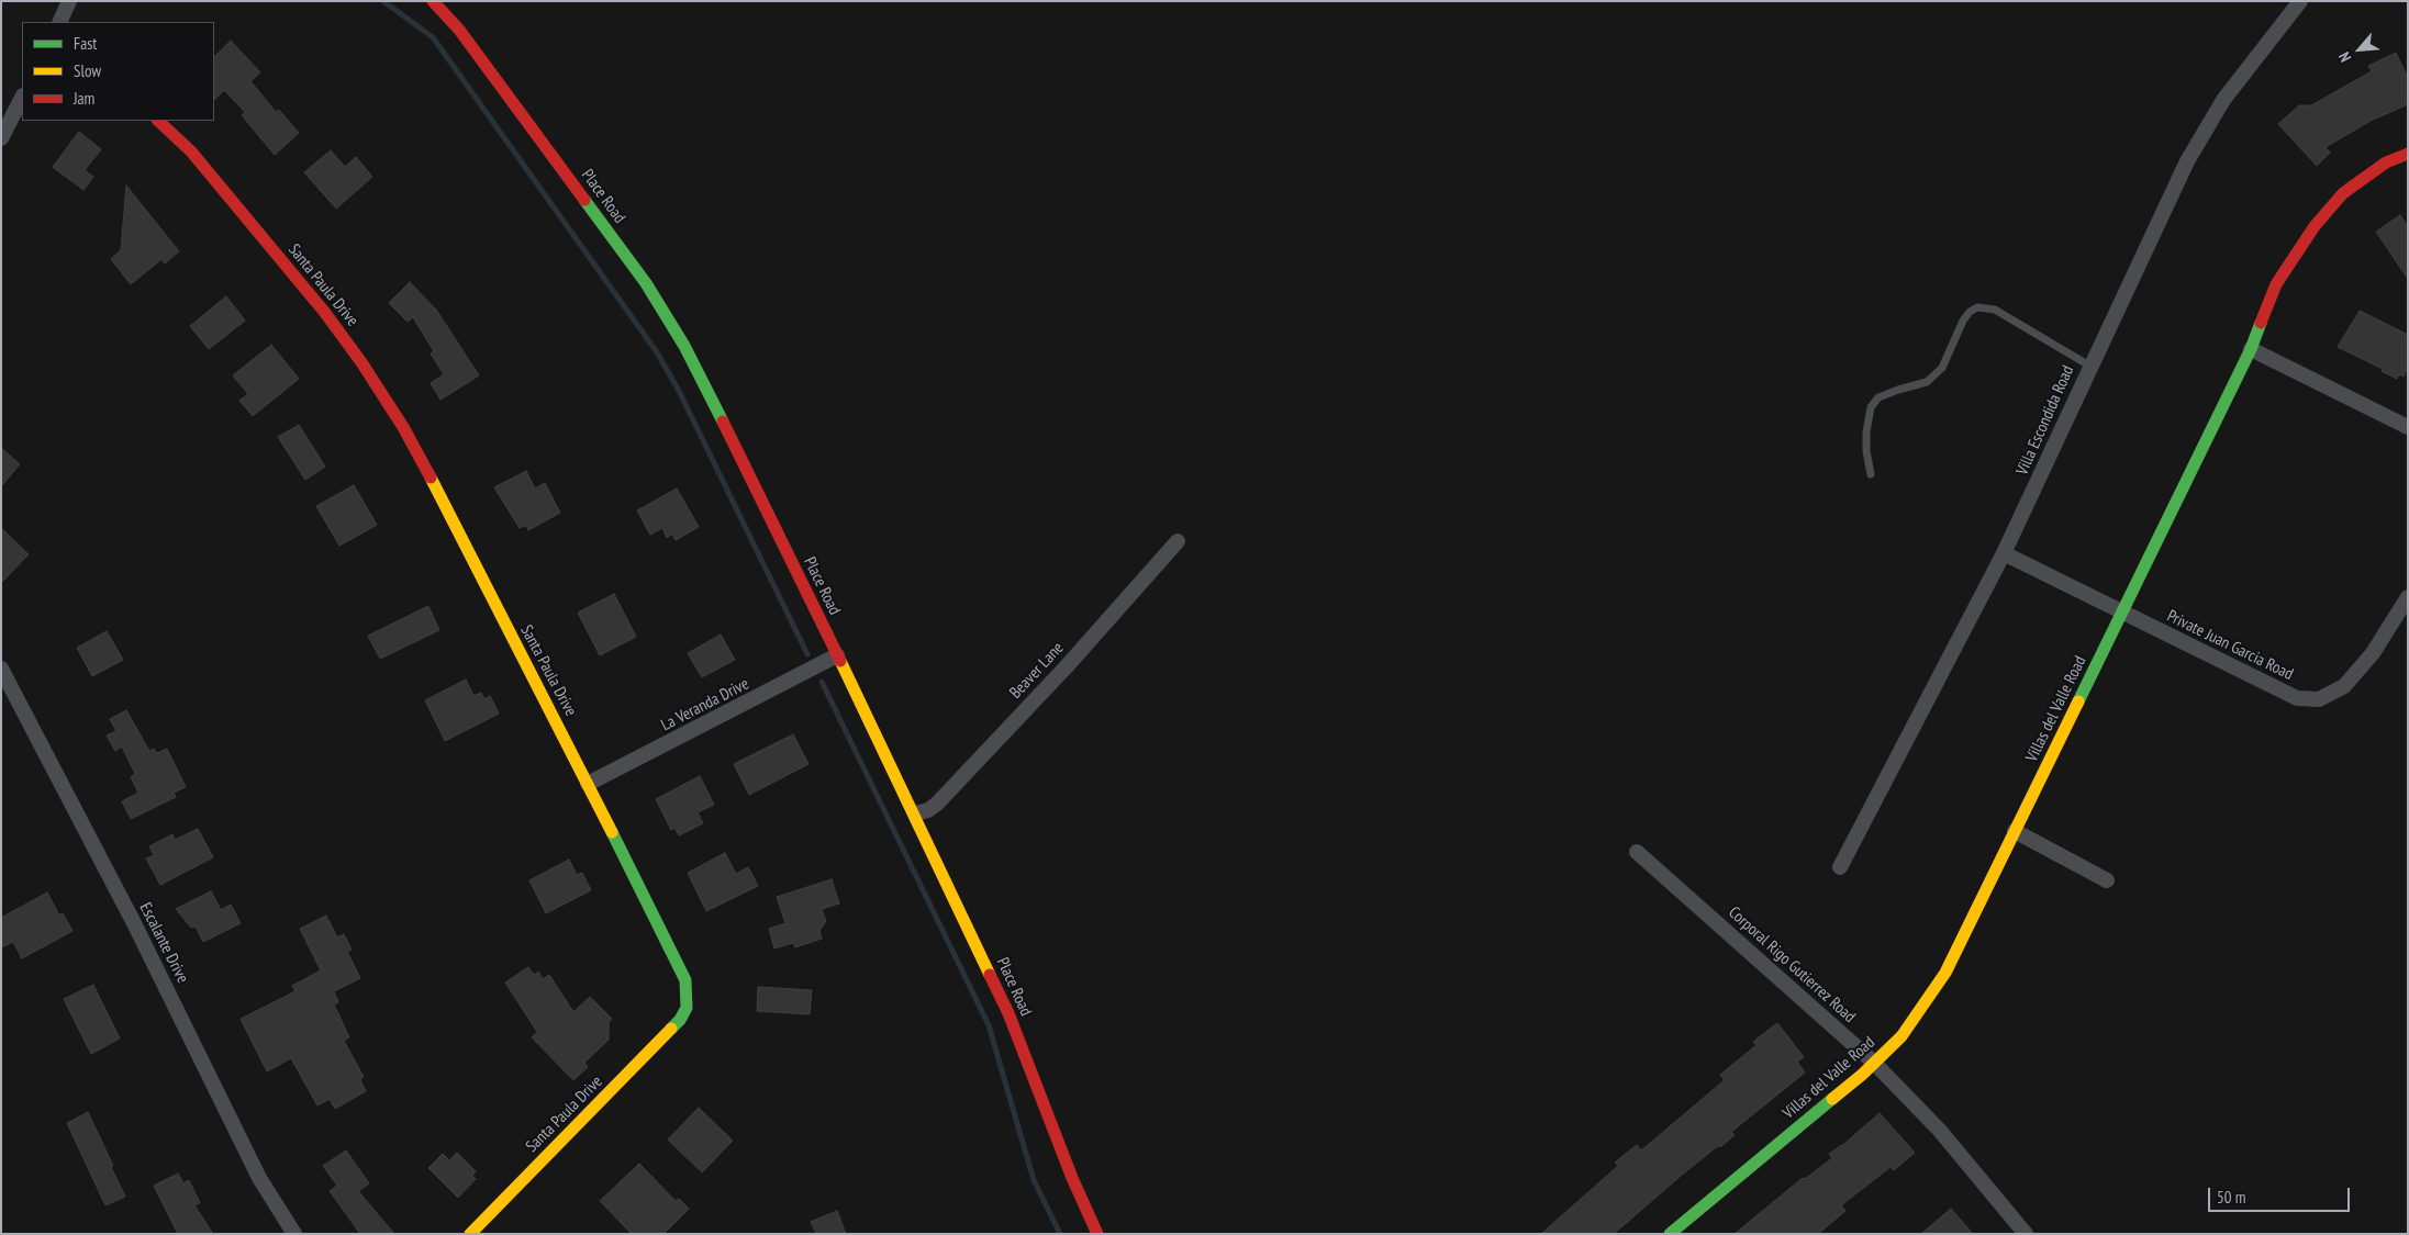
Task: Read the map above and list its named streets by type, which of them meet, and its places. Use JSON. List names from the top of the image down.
{
  "streets": {
    "street": [
      "Place Road",
      "Santa Paula Drive",
      "Villa Escondida Road",
      "Private Juan Garcia Road",
      "Beaver Lane",
      "La Veranda Drive",
      "Villas del Valle Road",
      "Escalante Drive",
      "Corporal Rigo Gutierrez Road"
    ]
  },
  "crossings": [
    ["Place Road", "Beaver Lane"],
    ["Place Road", "La Veranda Drive"],
    ["Santa Paula Drive", "La Veranda Drive"],
    ["Villa Escondida Road", "Private Juan Garcia Road"],
    ["Private Juan Garcia Road", "Villas del Valle Road"],
    ["Villas del Valle Road", "Corporal Rigo Gutierrez Road"]
  ],
  "legend": ["Fast", "Slow", "Jam"],
  "scale_bar": "50 m",
  "north": "bottom left"
}
